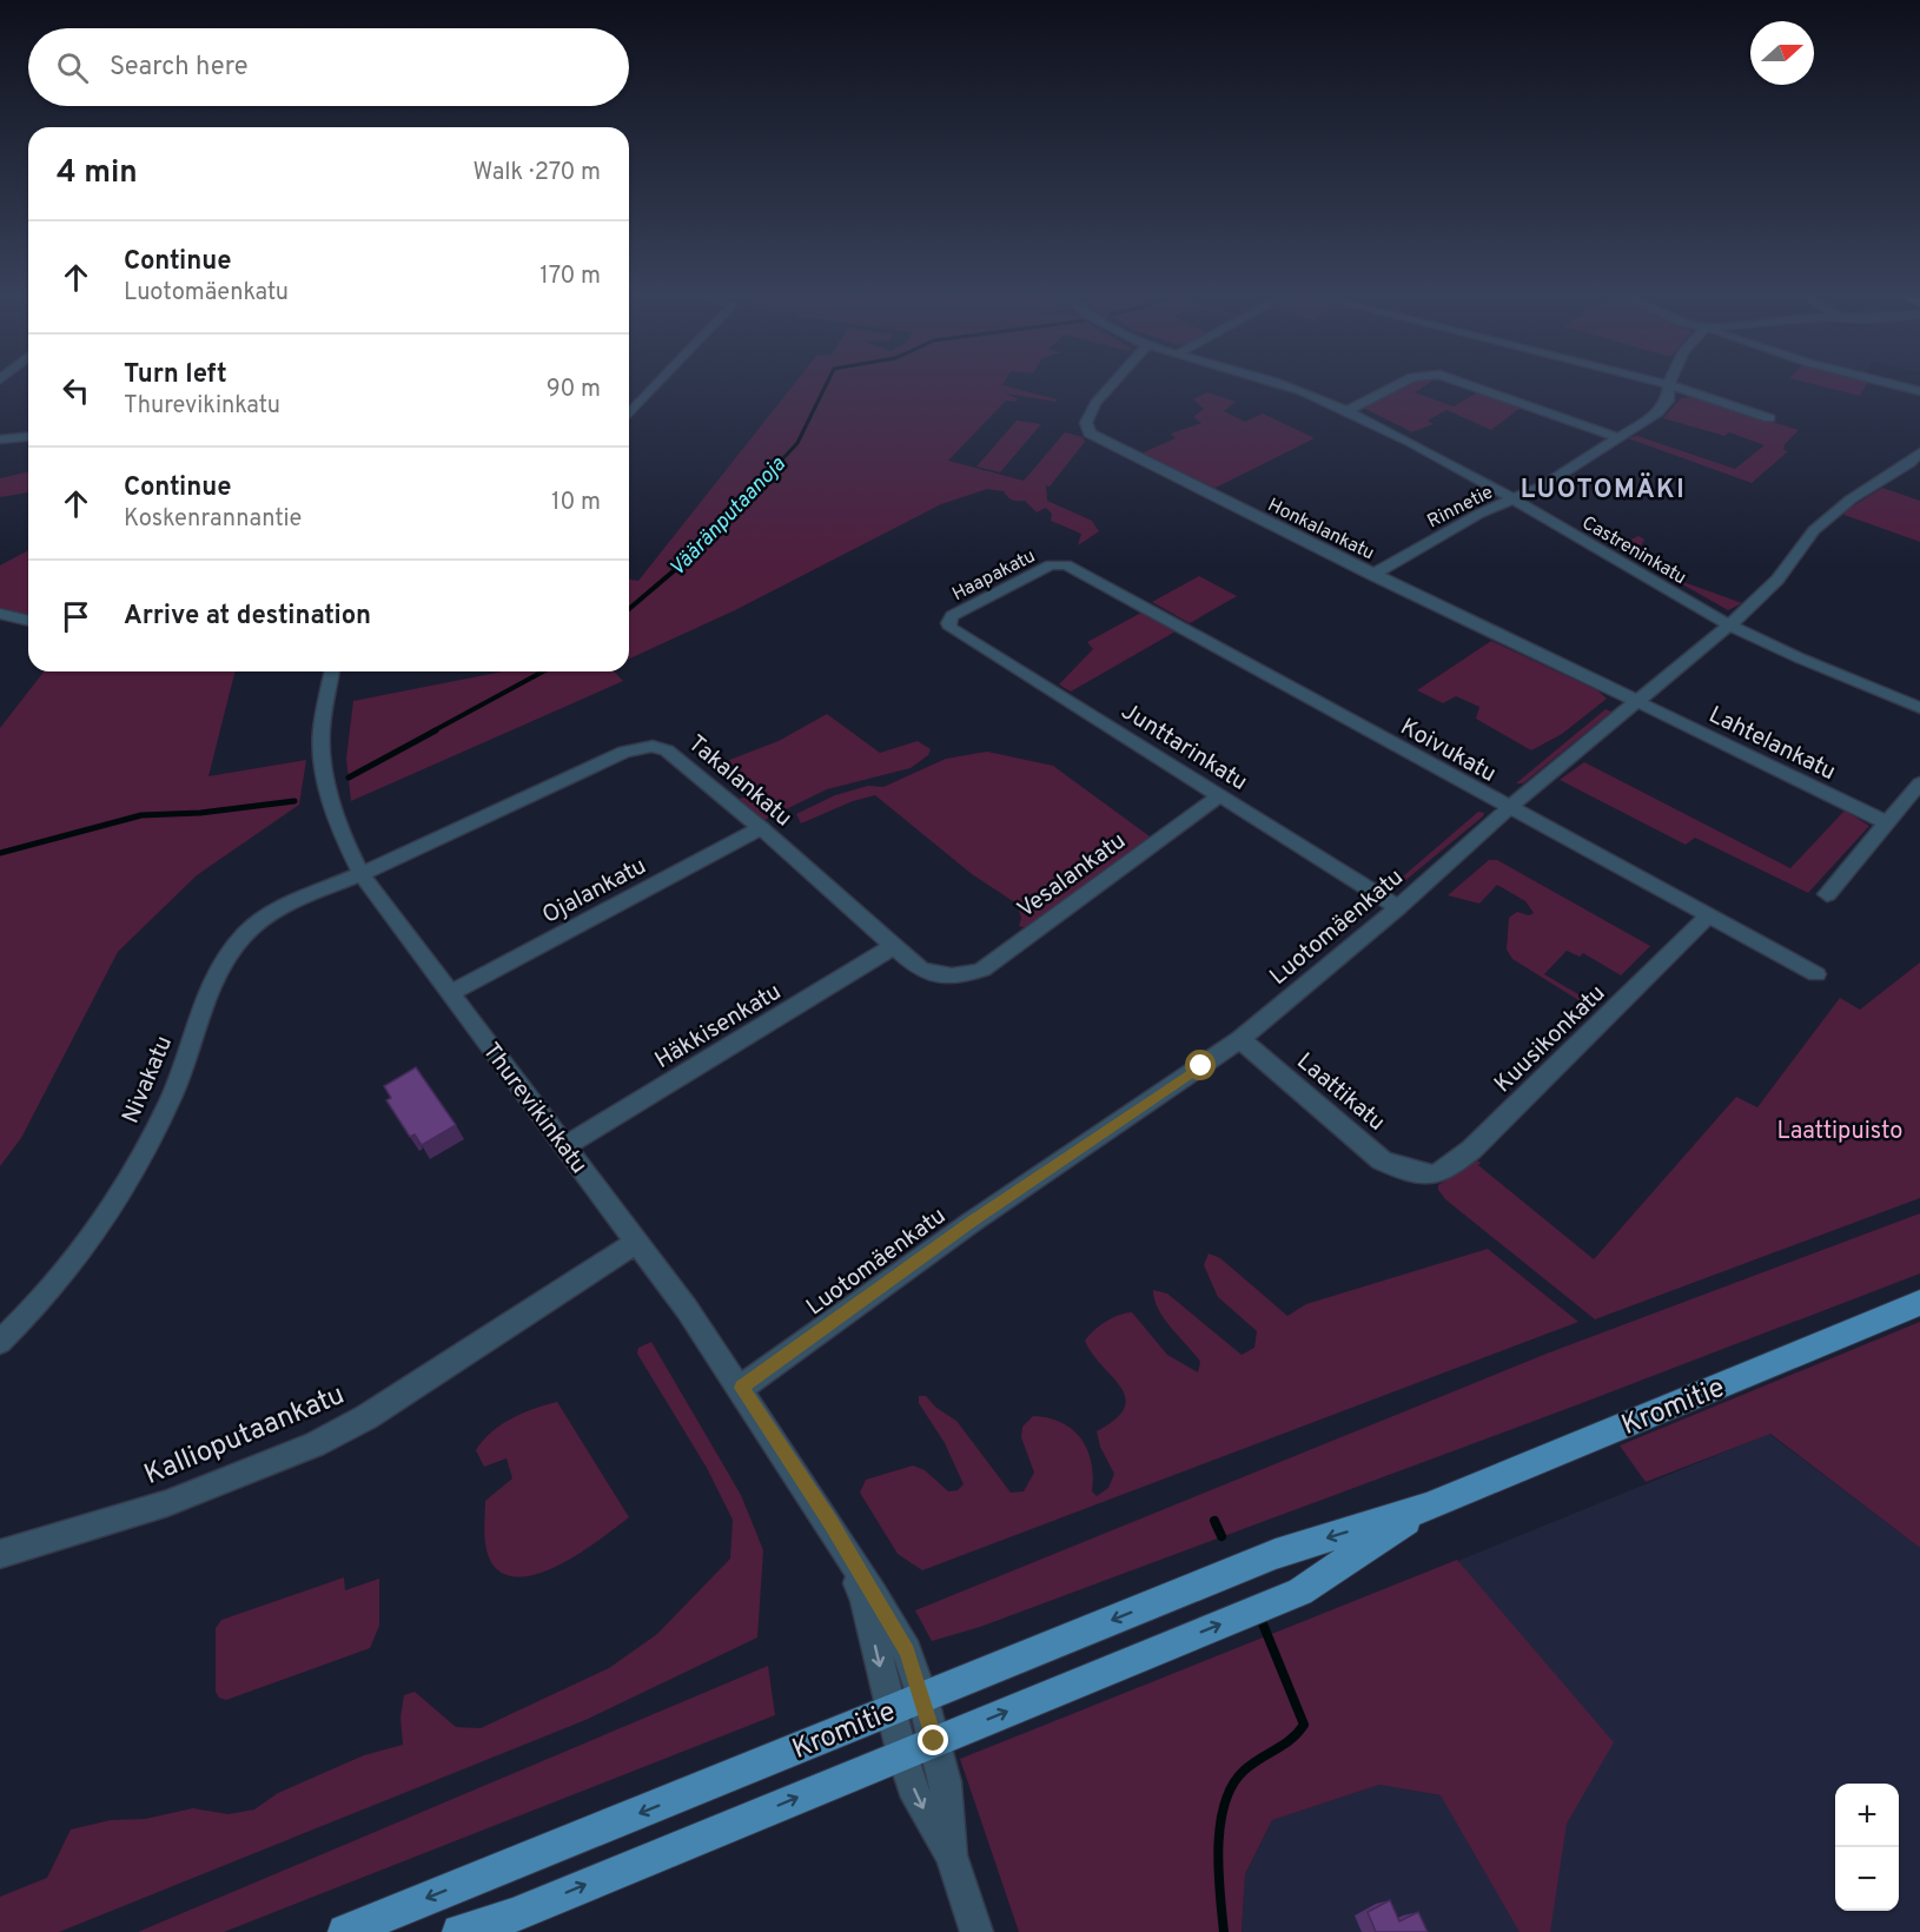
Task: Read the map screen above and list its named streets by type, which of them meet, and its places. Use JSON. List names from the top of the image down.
{
  "streets": {
    "main road": ["Kromitie"],
    "street": [
      "Rinnetie",
      "Honkalankatu",
      "Castreninkatu",
      "Haapakatu",
      "Lahtelankatu",
      "Junttarinkatu",
      "Koivukatu",
      "Takalankatu",
      "Vesalankatu",
      "Ojalankatu",
      "Luotomäenkatu",
      "Häkkisenkatu",
      "Kuusikonkatu",
      "Nivakatu",
      "Laattikatu",
      "Thurevikinkatu",
      "Kallioputaankatu"
    ]
  },
  "crossings": [
    ["Rinnetie", "Honkalankatu"],
    ["Rinnetie", "Castreninkatu"],
    ["Honkalankatu", "Lahtelankatu"],
    ["Honkalankatu", "Luotomäenkatu"],
    ["Castreninkatu", "Luotomäenkatu"],
    ["Haapakatu", "Junttarinkatu"],
    ["Haapakatu", "Koivukatu"],
    ["Lahtelankatu", "Luotomäenkatu"],
    ["Junttarinkatu", "Vesalankatu"],
    ["Junttarinkatu", "Luotomäenkatu"],
    ["Koivukatu", "Luotomäenkatu"],
    ["Koivukatu", "Kuusikonkatu"],
    ["Takalankatu", "Vesalankatu"],
    ["Takalankatu", "Ojalankatu"],
    ["Takalankatu", "Häkkisenkatu"],
    ["Takalankatu", "Nivakatu"],
    ["Takalankatu", "Thurevikinkatu"],
    ["Ojalankatu", "Thurevikinkatu"],
    ["Luotomäenkatu", "Laattikatu"],
    ["Luotomäenkatu", "Thurevikinkatu"],
    ["Häkkisenkatu", "Thurevikinkatu"],
    ["Kuusikonkatu", "Laattikatu"],
    ["Nivakatu", "Thurevikinkatu"],
    ["Thurevikinkatu", "Kromitie"],
    ["Thurevikinkatu", "Kallioputaankatu"]
  ],
  "districts": ["LUOTOMÄKI"],
  "water": ["Vääränputaanoja"],
  "parks": ["Laattipuisto"],
  "north": "right",
  "page": {
    "search": "Search here",
    "heading": ["4 min", "Walk · 270 m"],
    "list": [
      ["Continue", "Luotomäenkatu", "170 m"],
      ["Turn left", "Thurevikinkatu", "90 m"],
      ["Continue", "Koskenrannantie", "10 m"],
      "Arrive at destination"
    ],
    "map_buttons": ["+", "−"]
  }
}
